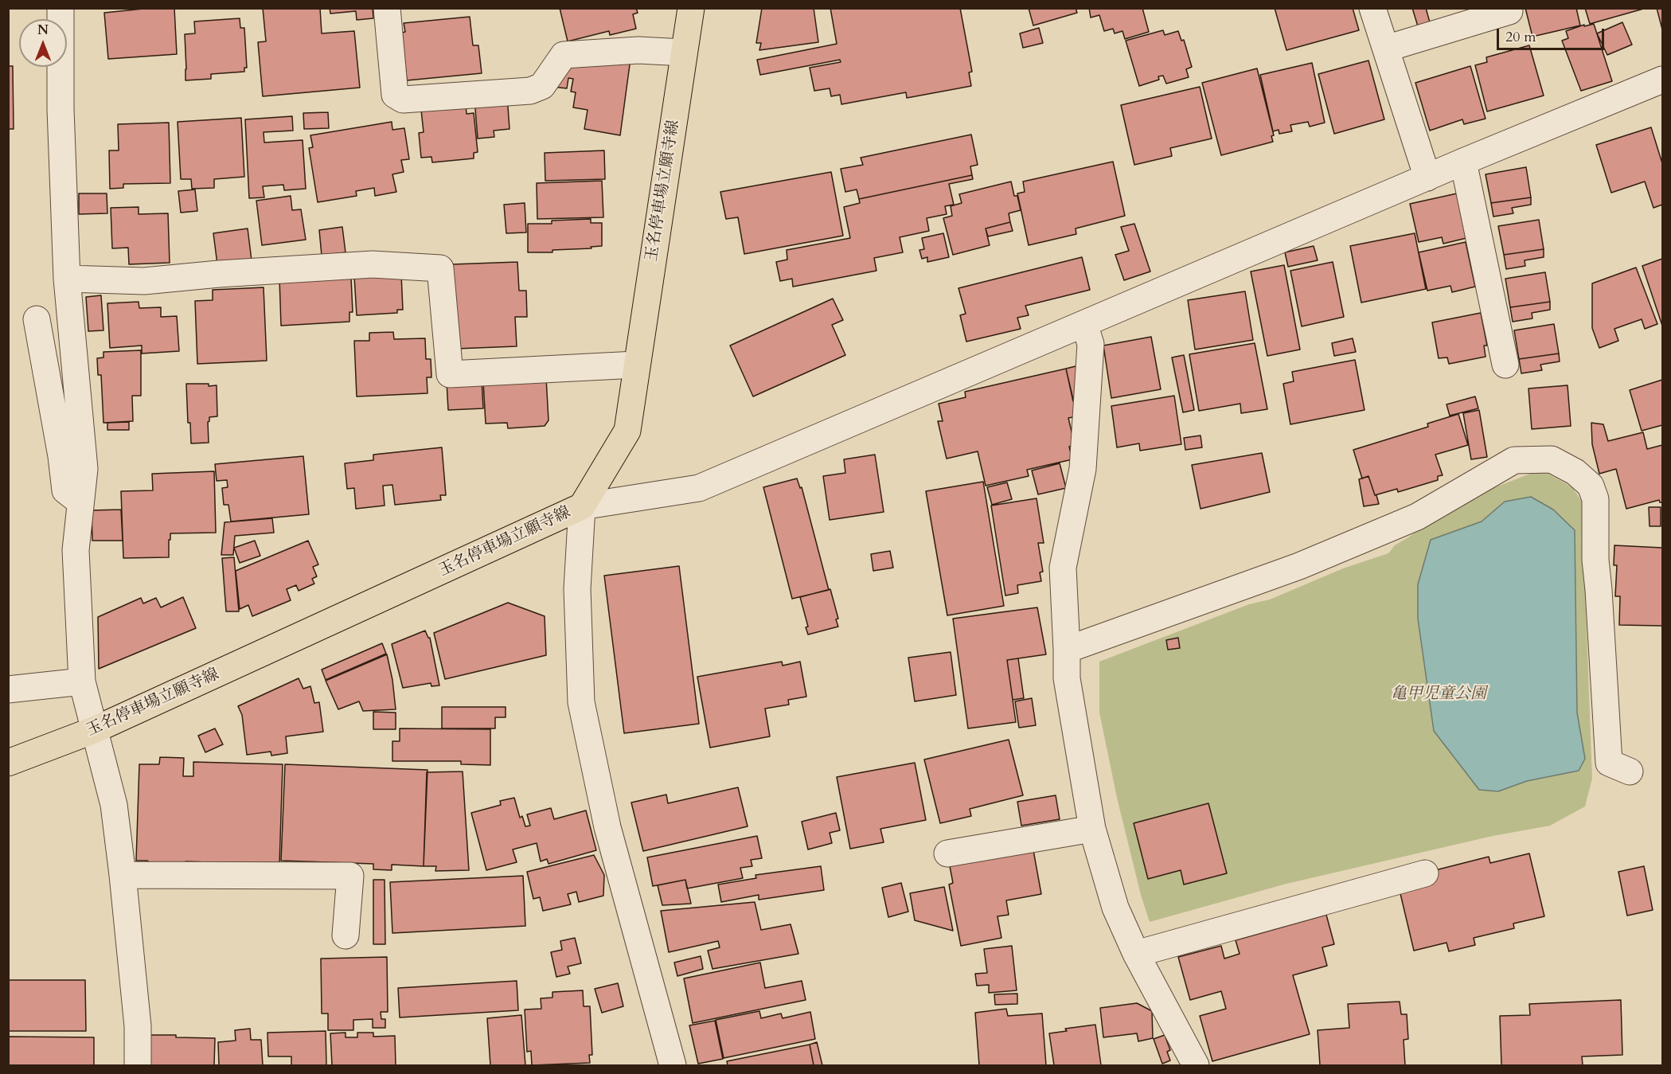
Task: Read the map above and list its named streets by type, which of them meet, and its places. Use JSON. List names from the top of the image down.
{
  "streets": {
    "main road": ["玉名停車場立願寺線"]
  },
  "parks": ["亀甲児童公園"],
  "scale_bar": "20 m",
  "north": "top"
}
